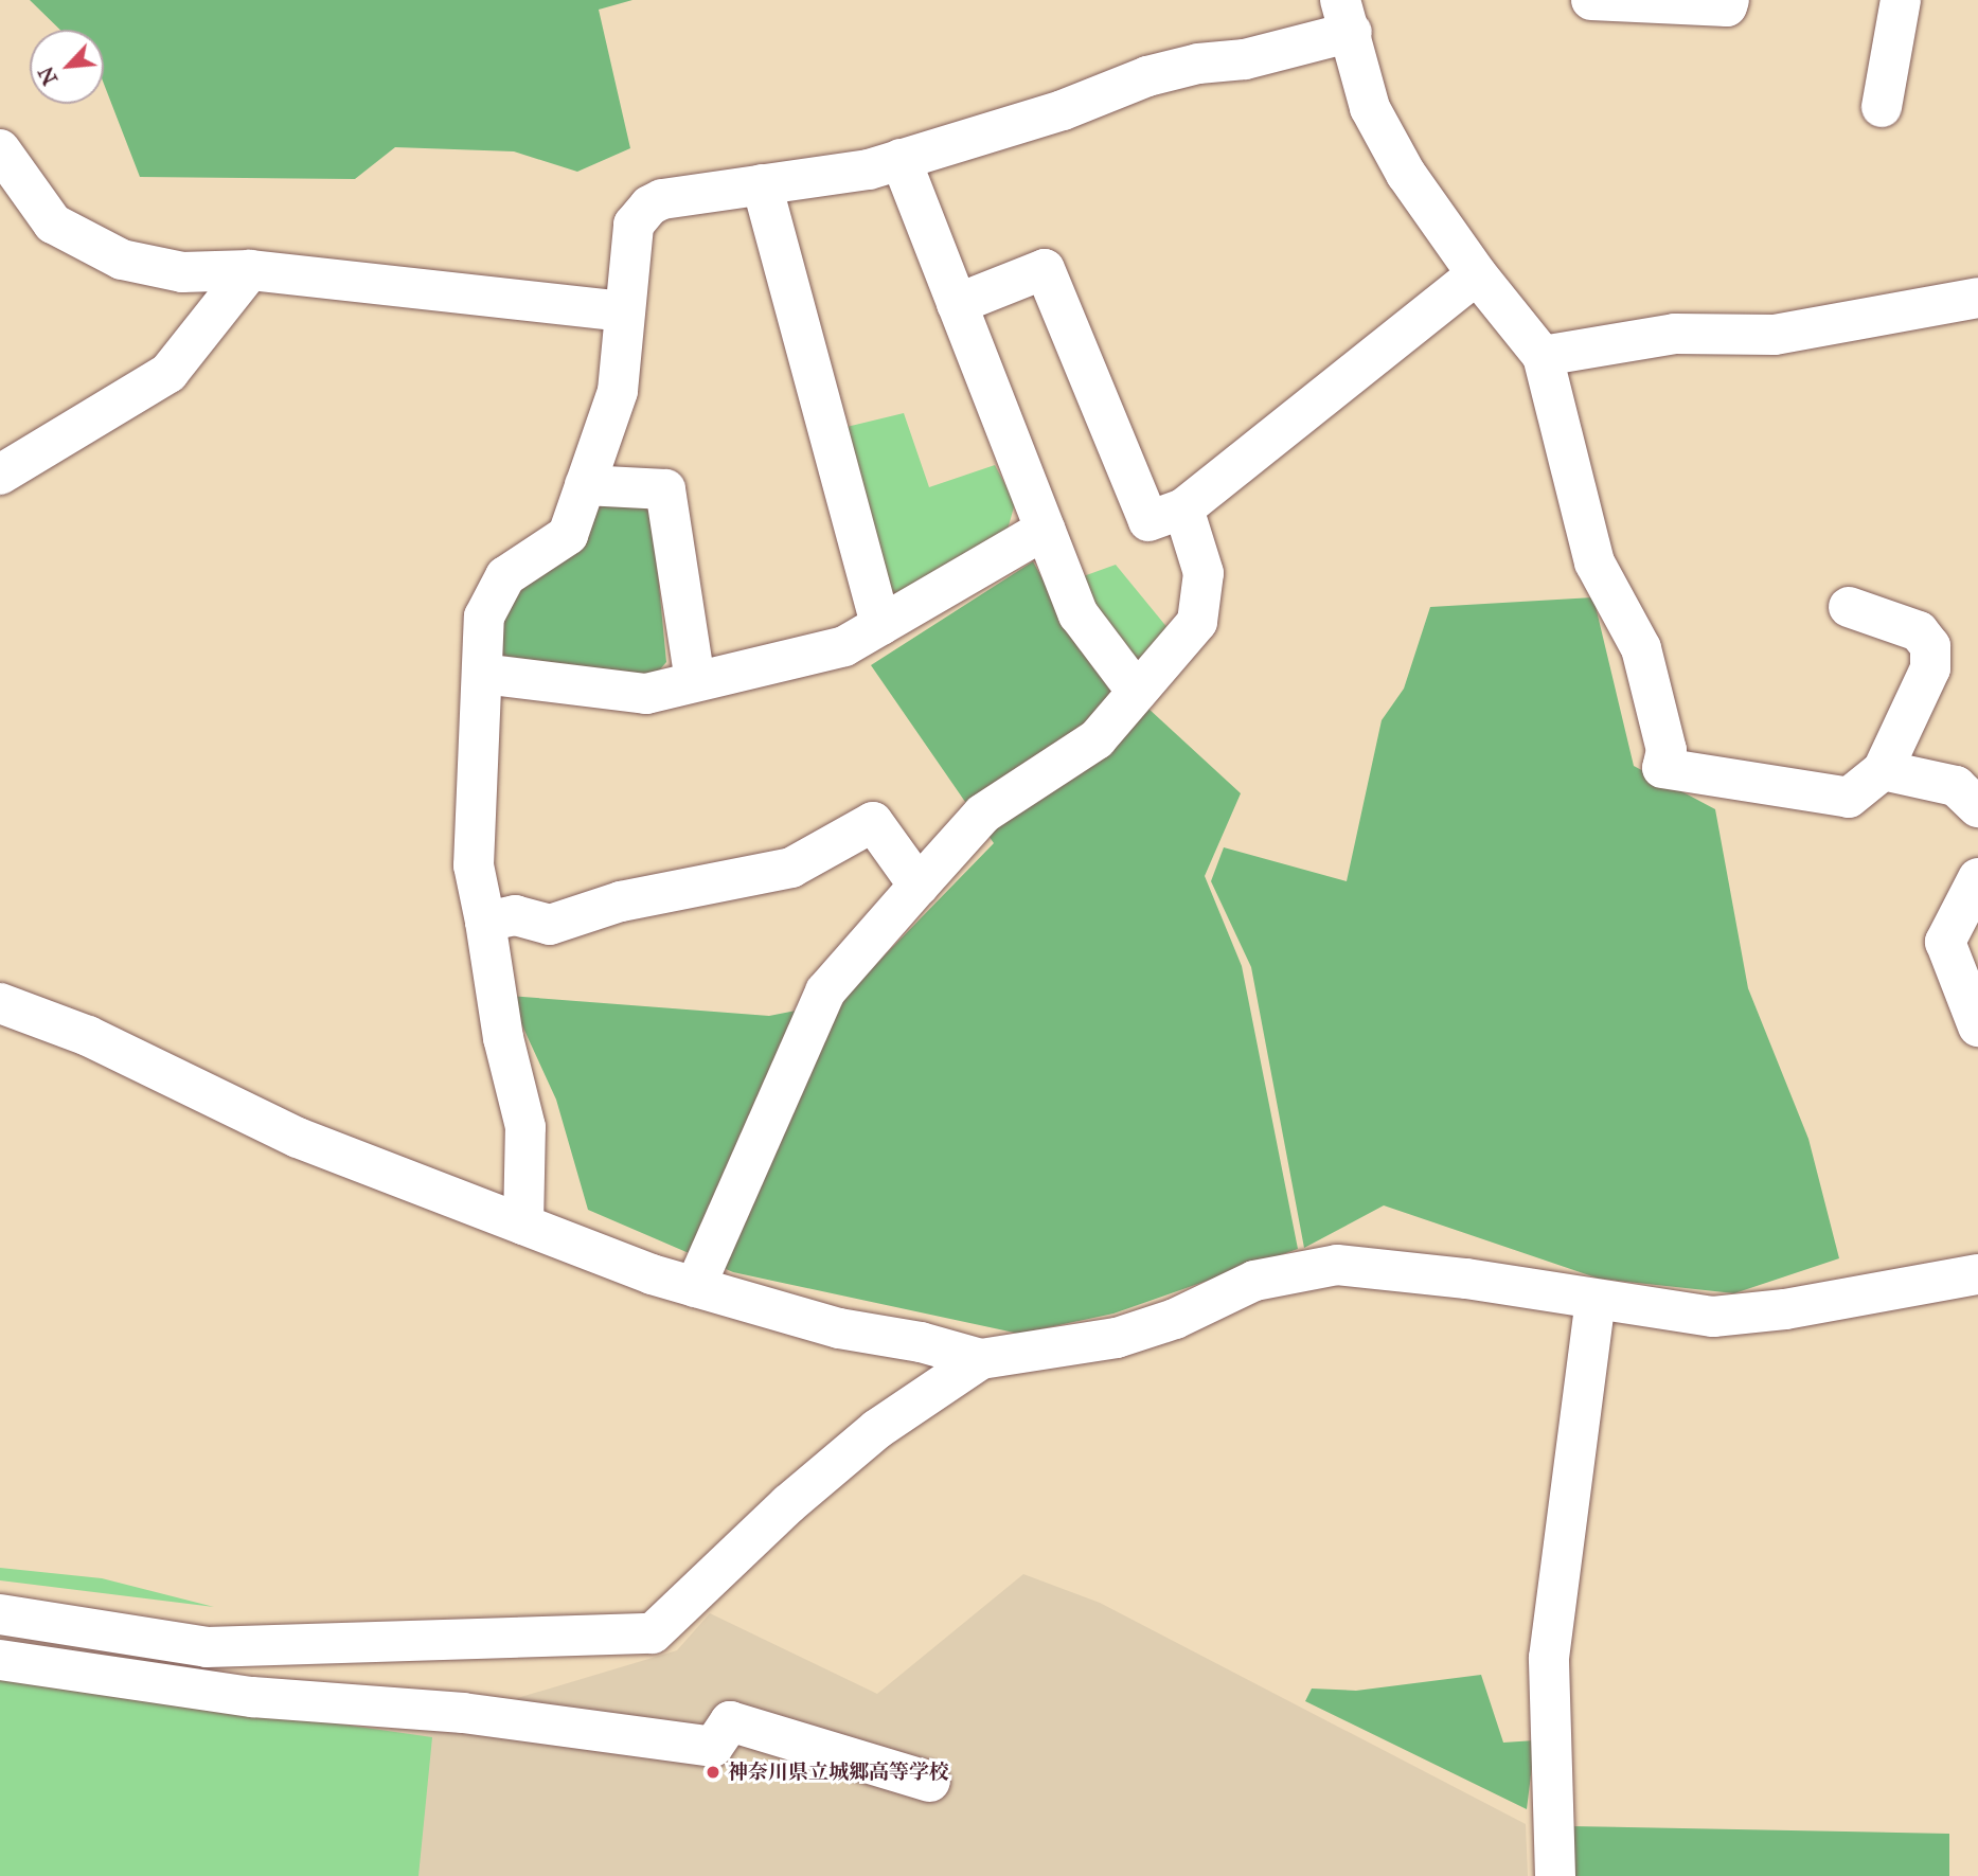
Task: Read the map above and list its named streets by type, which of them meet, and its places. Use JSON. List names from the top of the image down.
{
  "places": ["神奈川県立城郷高等学校"],
  "north": "bottom left"
}
